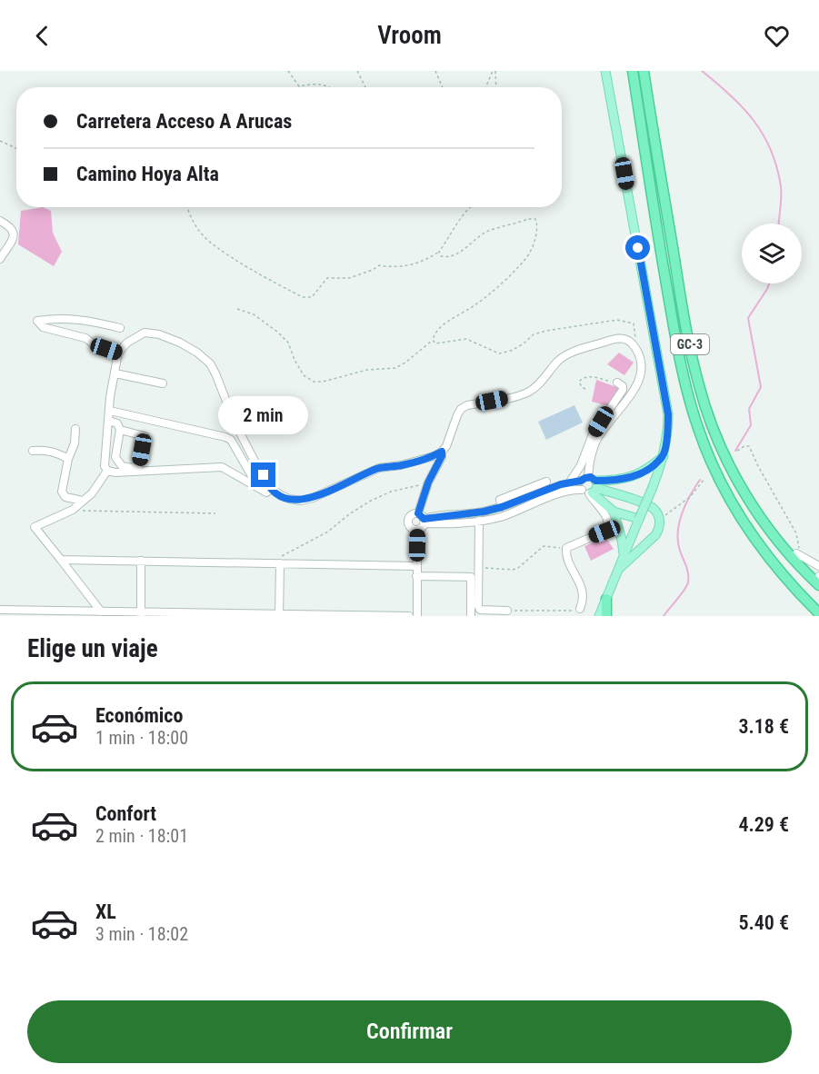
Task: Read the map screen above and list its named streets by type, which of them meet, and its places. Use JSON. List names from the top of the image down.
{
  "streets": {
    "highway": ["GC-3"]
  },
  "page": {
    "header": "Vroom",
    "banner": ["Carretera Acceso A Arucas", "Camino Hoya Alta"],
    "bubble": "2 min",
    "heading": "Elige un viaje",
    "list": [
      {
        "name": "Económico",
        "note": "1 min · 18:00",
        "value": "3.18 €"
      },
      {
        "name": "Confort",
        "note": "2 min · 18:01",
        "value": "4.29 €"
      },
      {
        "name": "XL",
        "note": "3 min · 18:02",
        "value": "5.40 €"
      }
    ],
    "buttons": "Confirmar"
  }
}
